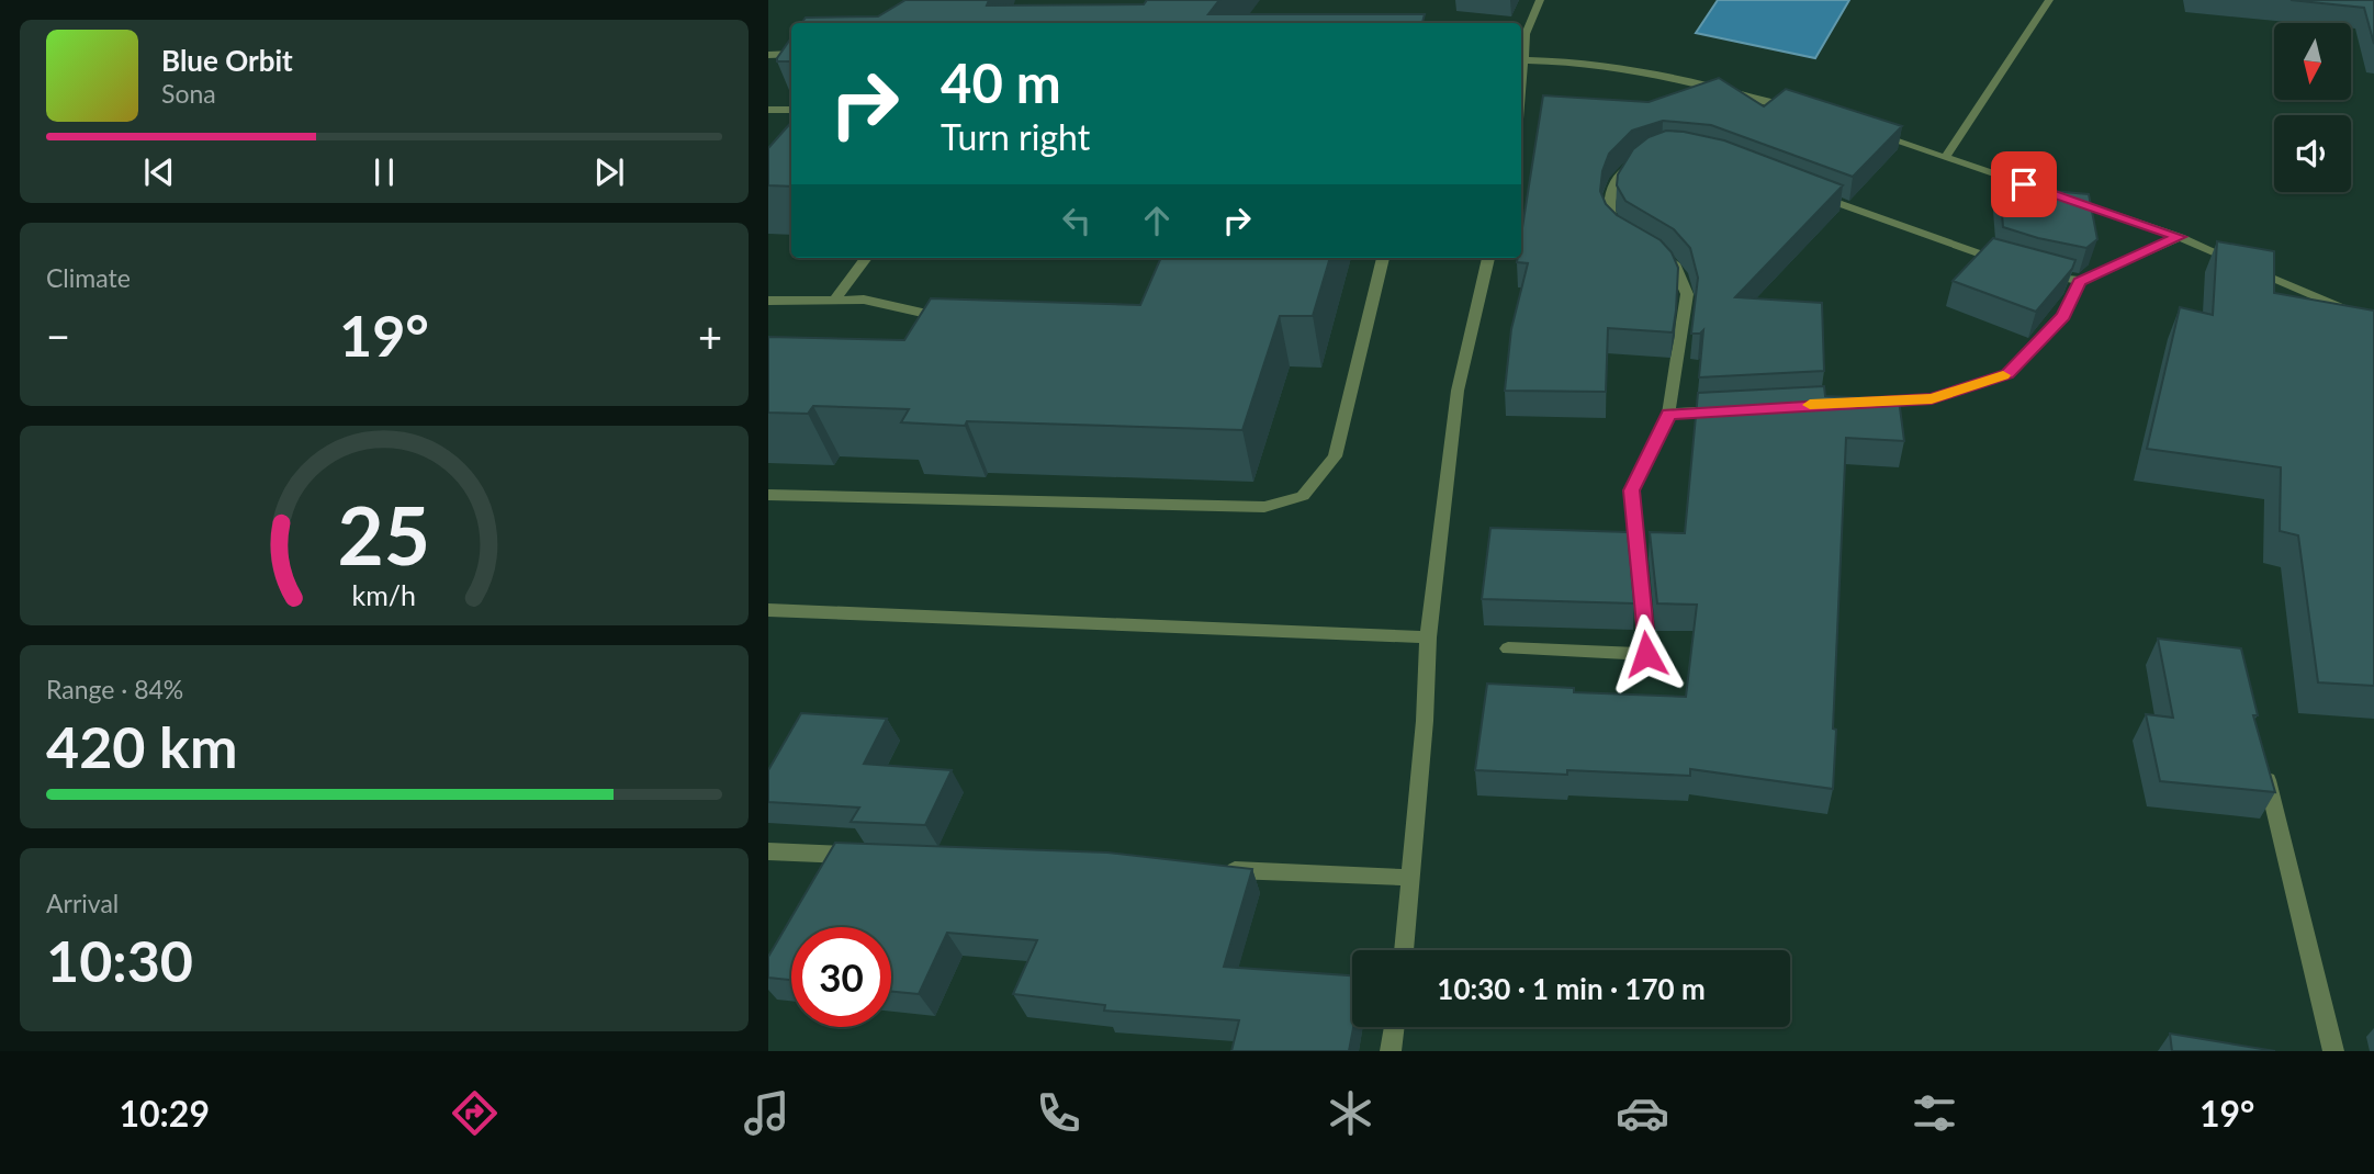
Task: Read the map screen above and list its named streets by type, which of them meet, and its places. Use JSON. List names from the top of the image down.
{
  "north": "bottom",
  "page": {
    "turn": ["40 m", "Turn right"],
    "song": ["Blue Orbit", "Sona"],
    "tile": [
      "Climate",
      ["Range · 84%", "420 km"],
      ["Arrival", "10:30"]
    ],
    "heat": ["−", "19°", "+"],
    "limit": "30",
    "trip": "10:30 · 1 min · 170 m",
    "tabs": ["10:29", "19°"],
    "gauge": ["25", "km/h"]
  }
}
